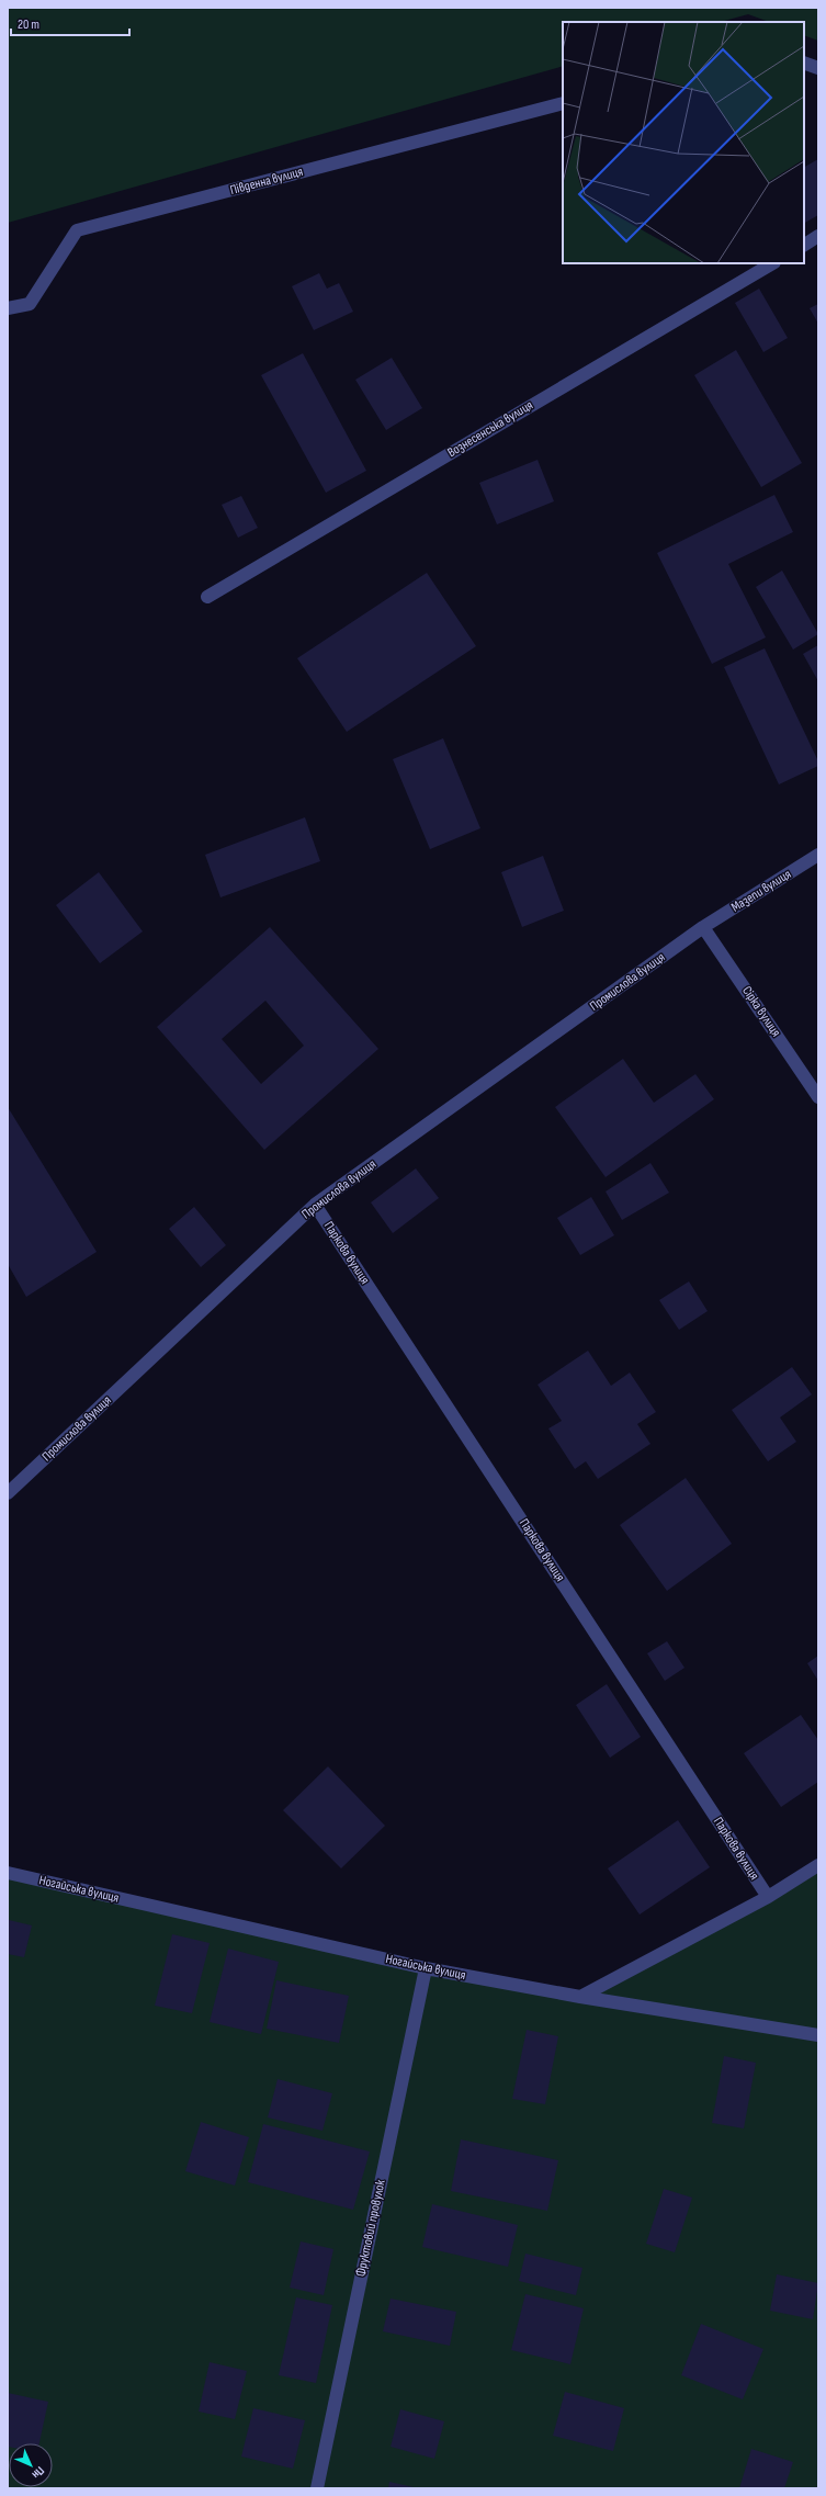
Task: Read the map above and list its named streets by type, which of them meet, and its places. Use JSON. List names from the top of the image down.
{
  "streets": {
    "street": [
      "Південна вулиця",
      "Вознесенська вулиця",
      "Мазепи вулиця",
      "Промислова вулиця",
      "Сірка вулиця",
      "Паркова вулиця",
      "Ногайська вулиця",
      "Фруктовий провулок"
    ]
  },
  "crossings": [
    ["Мазепи вулиця", "Промислова вулиця"],
    ["Мазепи вулиця", "Сірка вулиця"],
    ["Промислова вулиця", "Сірка вулиця"],
    ["Промислова вулиця", "Паркова вулиця"],
    ["Ногайська вулиця", "Фруктовий провулок"]
  ],
  "scale_bar": "20 m",
  "north": "bottom right"
}
